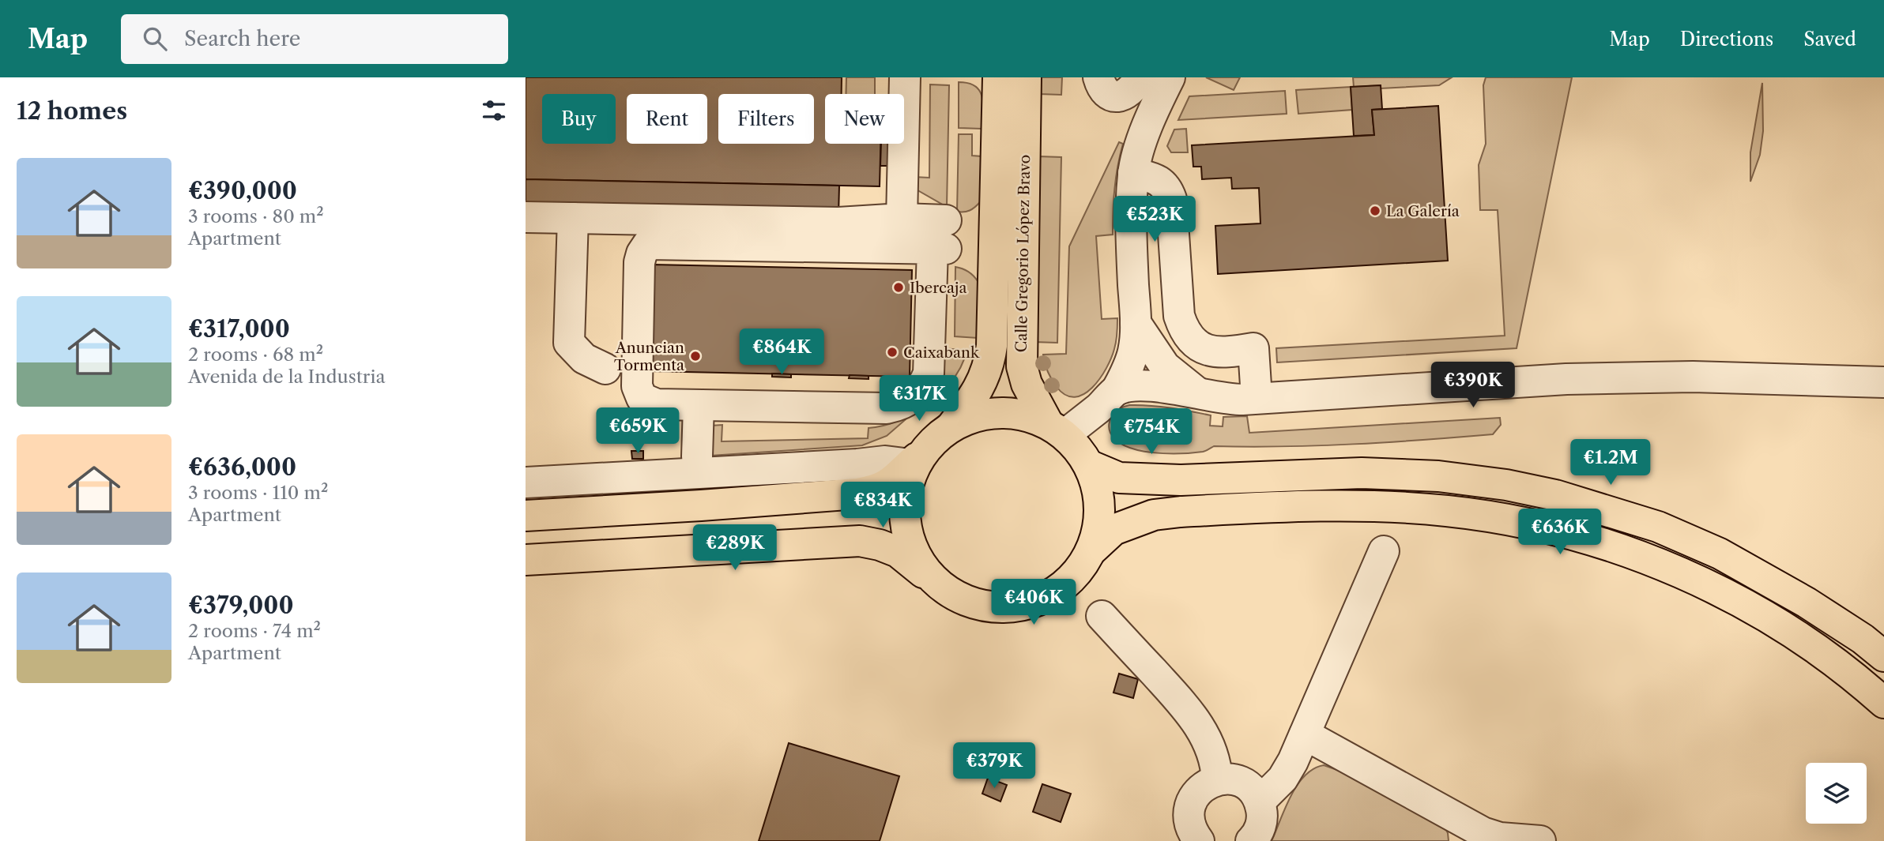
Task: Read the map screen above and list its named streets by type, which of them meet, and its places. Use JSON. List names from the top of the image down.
{
  "streets": {
    "main road": ["Calle Gregorio López Bravo"]
  },
  "places": [
    "La Galería",
    "Ibercaja",
    "Caixabank",
    "Anuncian Tormenta"
  ],
  "page": {
    "header": "Map",
    "search": "Search here",
    "nav": ["Map", "Directions", "Saved"],
    "heading": "12 homes",
    "chip": [
      "Buy",
      "Rent",
      "Filters",
      "New"
    ],
    "list": [
      {
        "name": "€390,000",
        "note": "3 rooms · 80 m² · Apartment"
      },
      {
        "name": "€317,000",
        "note": "2 rooms · 68 m² · Avenida de la Industria"
      },
      {
        "name": "€636,000",
        "note": "3 rooms · 110 m² · Apartment"
      },
      {
        "name": "€379,000",
        "note": "2 rooms · 74 m² · Apartment"
      }
    ],
    "price": [
      "€523K",
      "€864K",
      "€390K",
      "€317K",
      "€659K",
      "€754K",
      "€1.2M",
      "€834K",
      "€636K",
      "€289K",
      "€406K",
      "€379K"
    ]
  }
}
